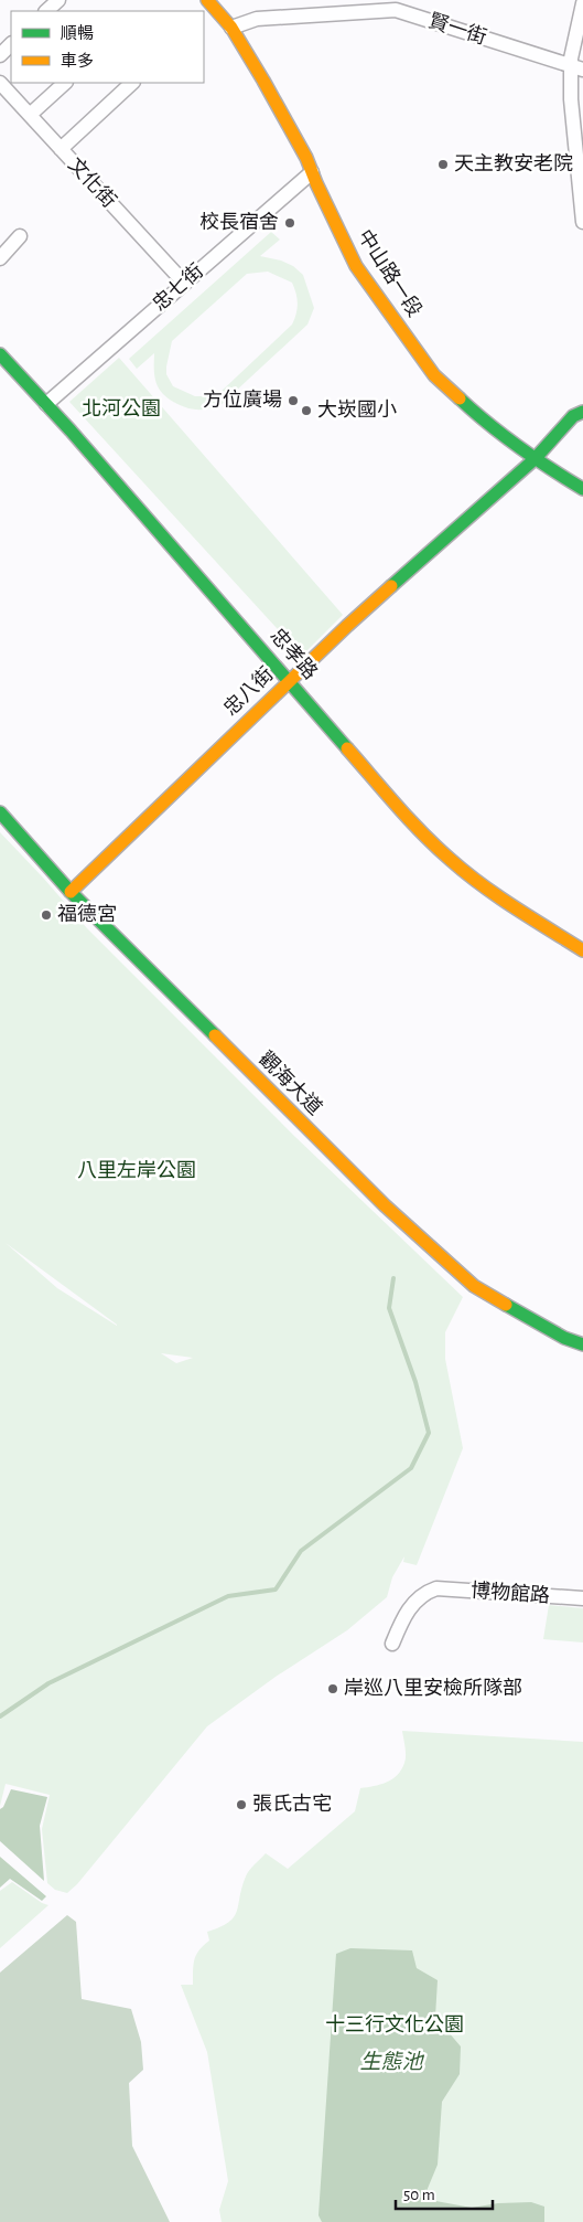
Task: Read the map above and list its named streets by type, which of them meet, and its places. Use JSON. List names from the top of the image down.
{
  "streets": {
    "street": [
      "賢一街",
      "文化街",
      "中山路一段",
      "忠七街",
      "忠孝路",
      "忠八街",
      "觀海大道",
      "博物館路"
    ]
  },
  "crossings": [
    ["賢一街", "中山路一段"],
    ["文化街", "忠七街"],
    ["中山路一段", "忠七街"],
    ["中山路一段", "忠八街"],
    ["忠七街", "忠孝路"],
    ["忠孝路", "忠八街"],
    ["忠八街", "觀海大道"]
  ],
  "water": ["生態池"],
  "parks": ["北河公園", "八里左岸公園", "十三行文化公園"],
  "places": [
    "天主教安老院",
    "校長宿舍",
    "方位廣場",
    "大崁國小",
    "福德宮",
    "岸巡八里安檢所隊部",
    "張氏古宅"
  ],
  "legend": ["順暢", "車多"],
  "scale_bar": "50 m"
}
